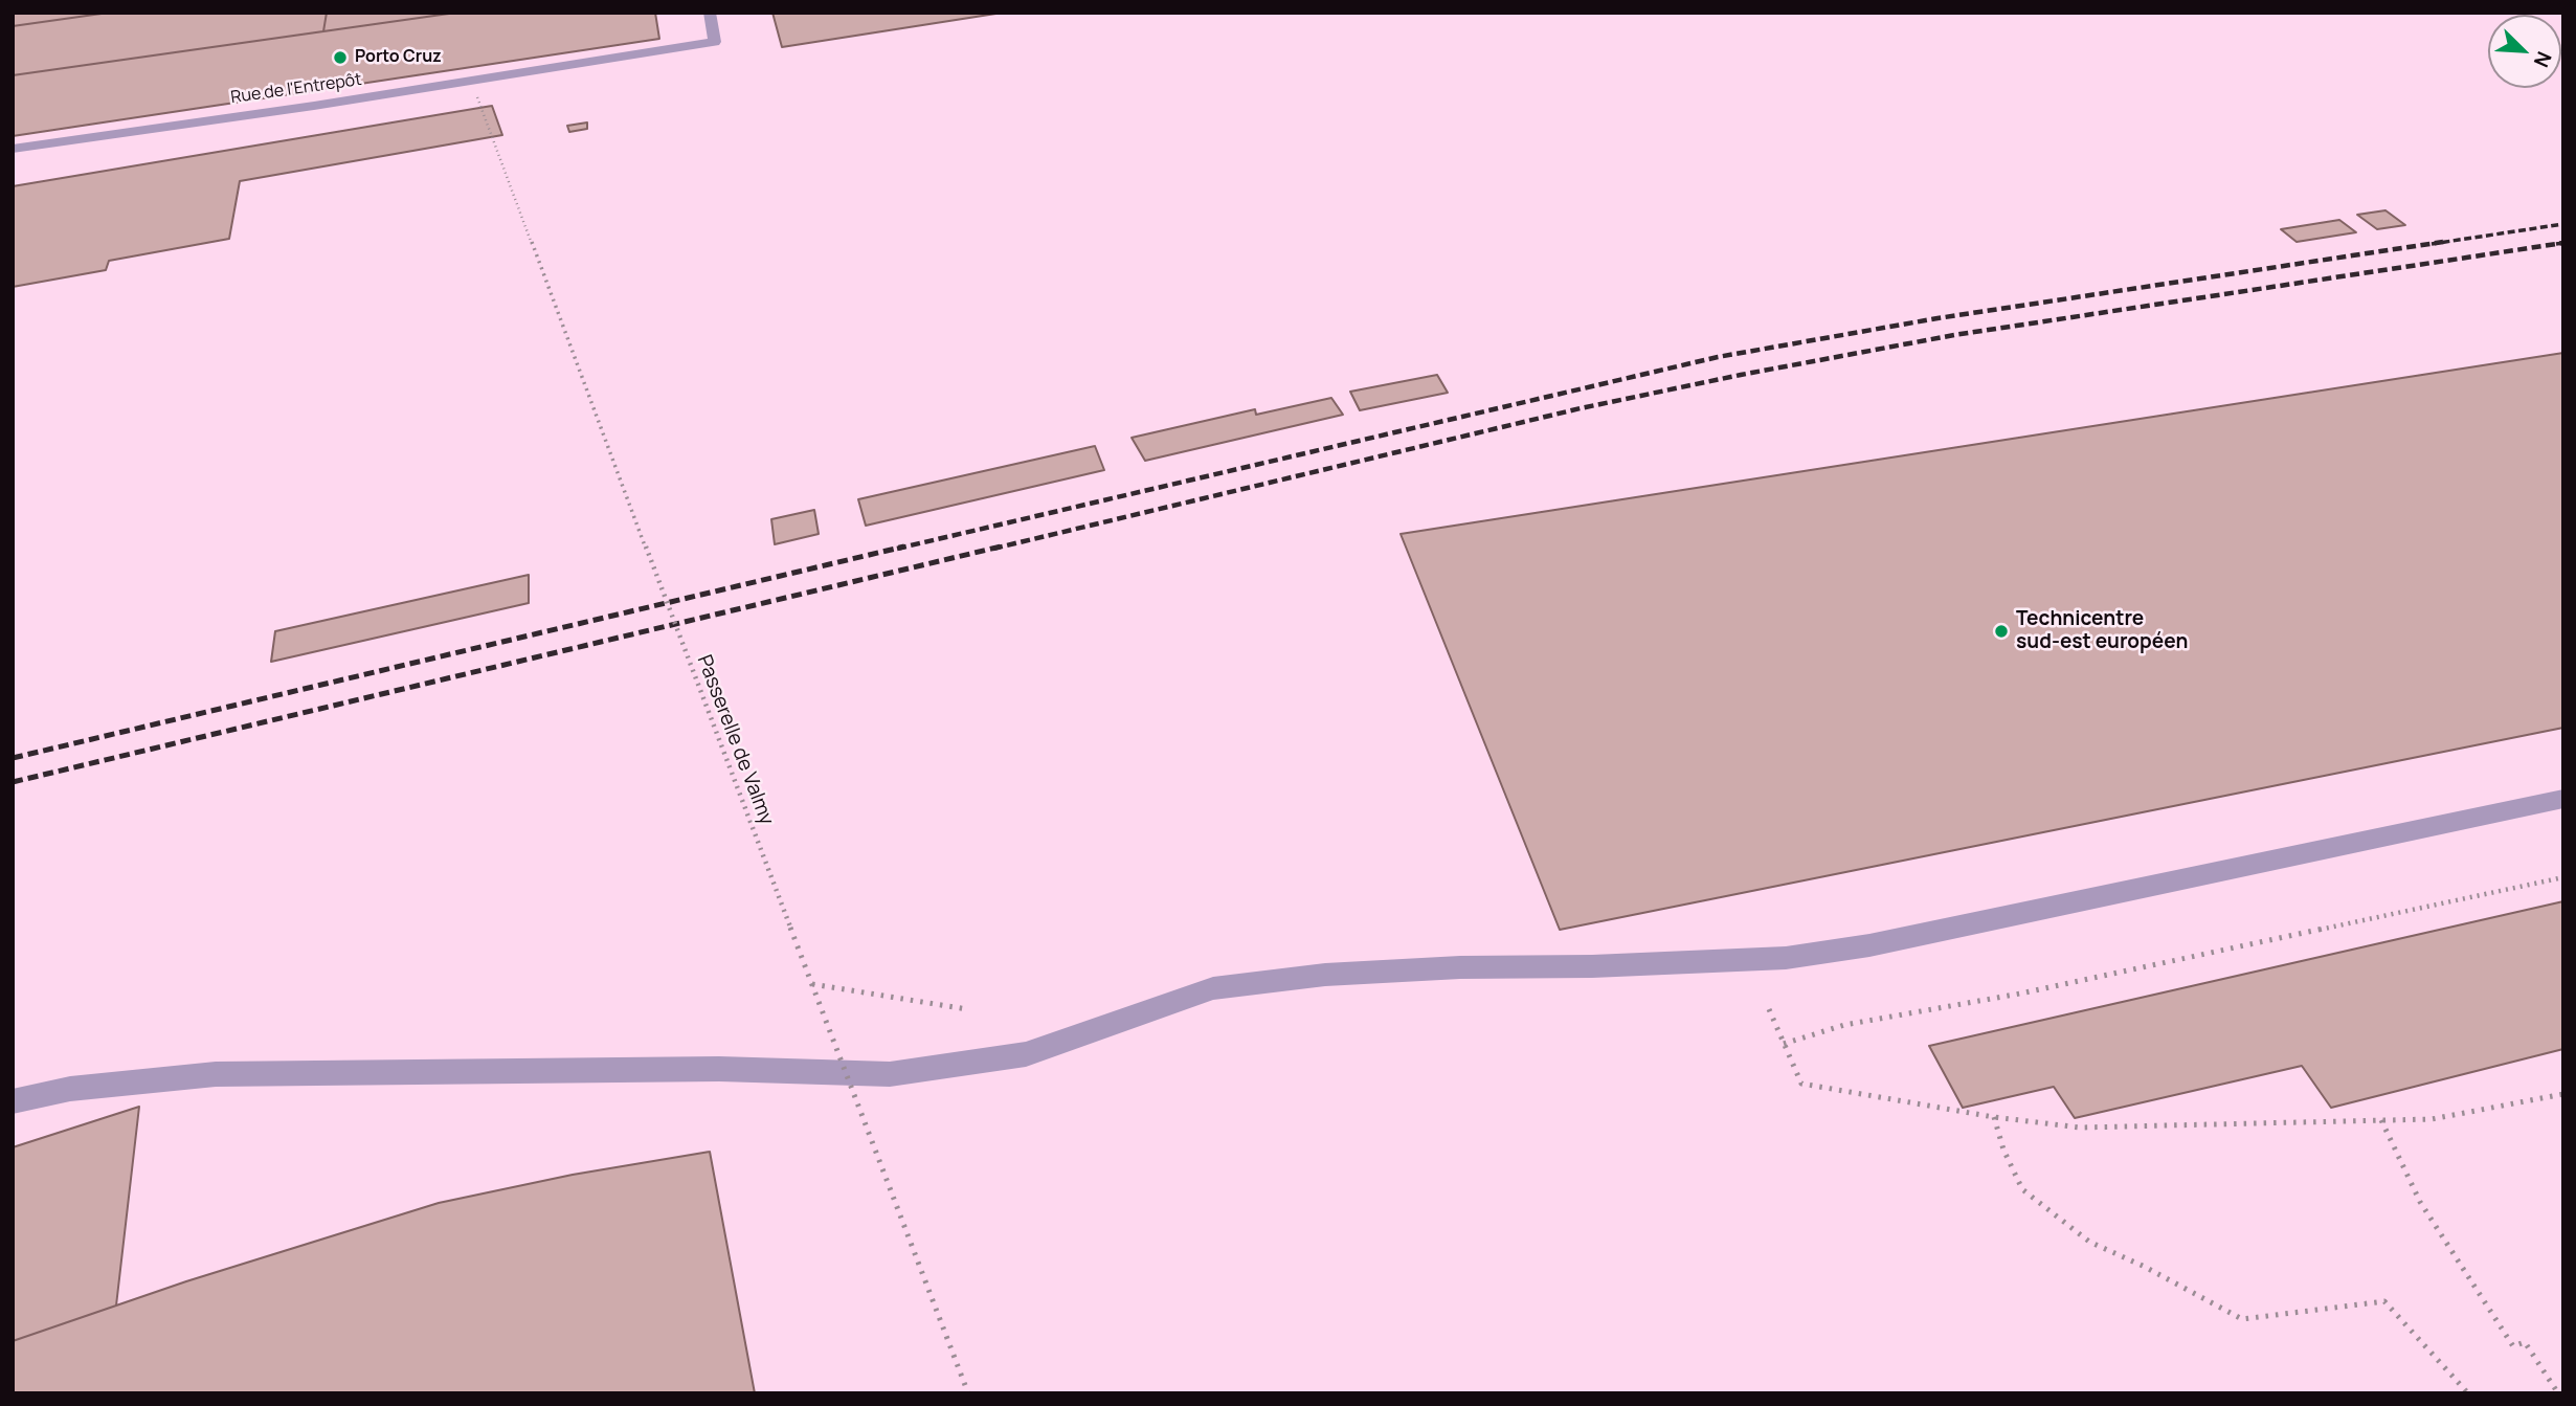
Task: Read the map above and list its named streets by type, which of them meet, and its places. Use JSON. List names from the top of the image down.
{
  "streets": {
    "street": ["Rue de l'Entrepôt"],
    "path": ["Passerelle de Valmy"]
  },
  "places": ["Porto Cruz", "Technicentre sud-est européen"],
  "north": "bottom right"
}
